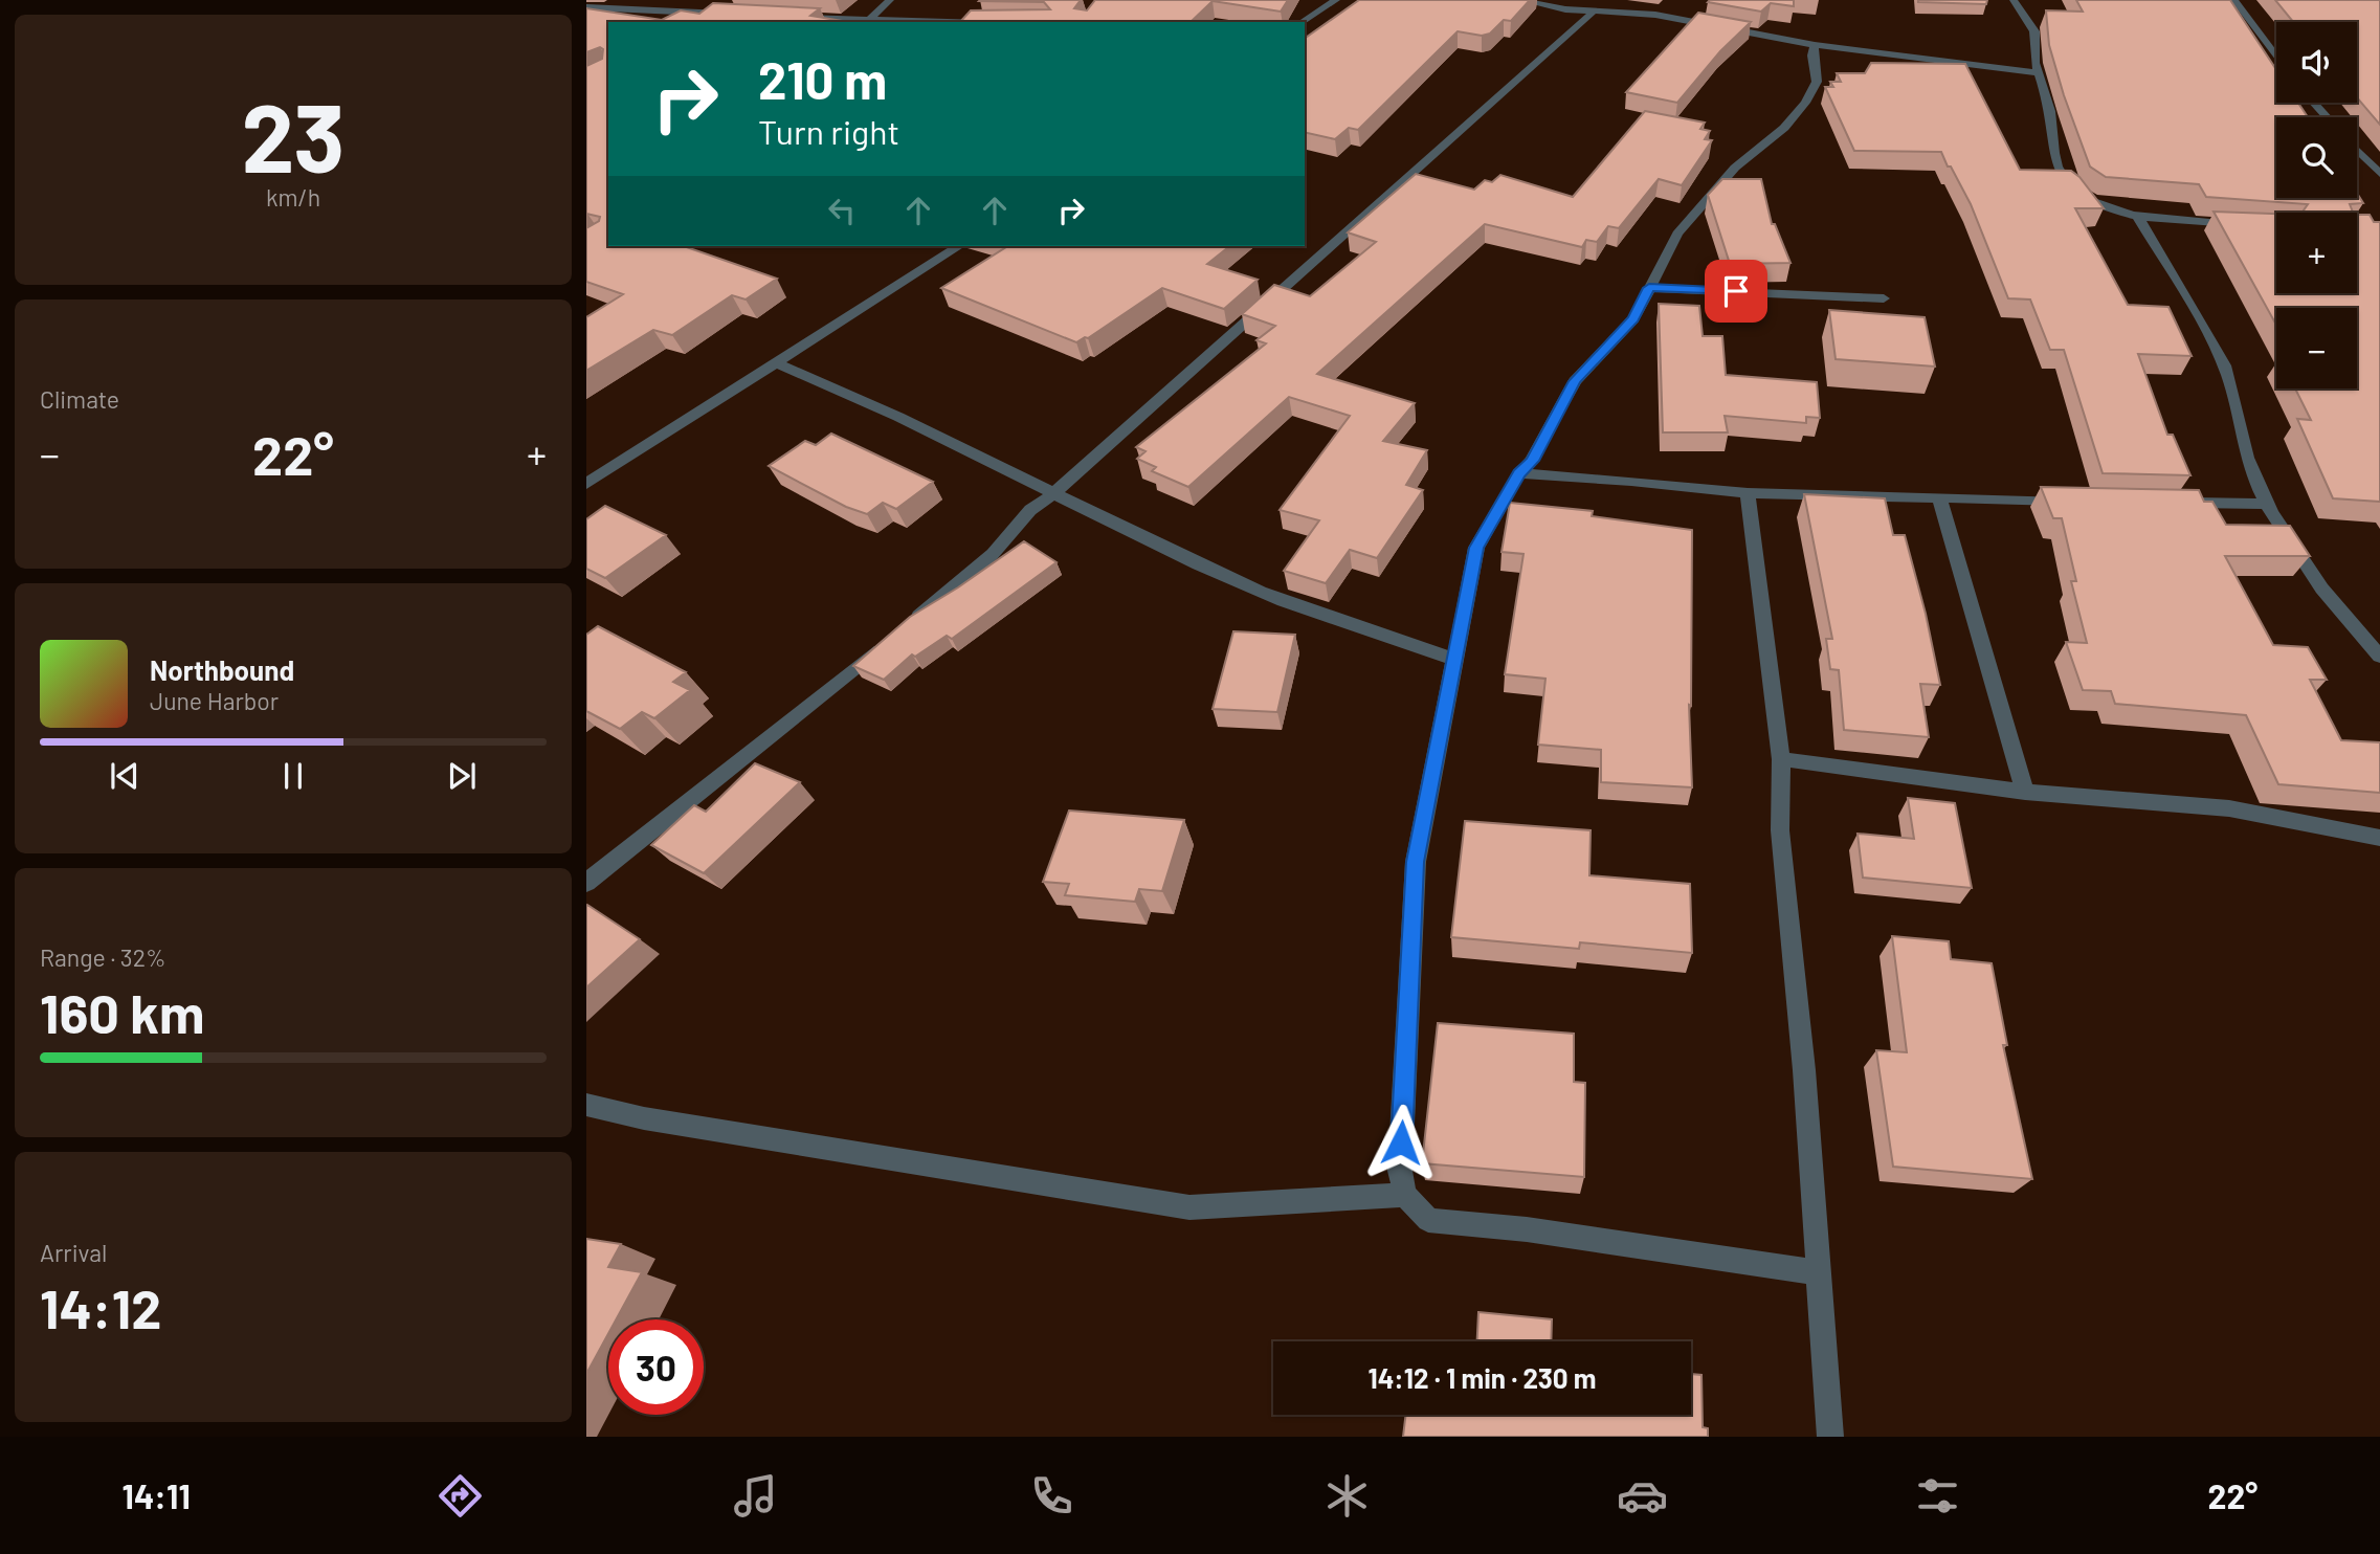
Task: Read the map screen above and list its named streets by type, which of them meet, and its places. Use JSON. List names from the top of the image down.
{
  "page": {
    "tile": [
      ["23", "km/h"],
      "Climate",
      ["Range · 32%", "160 km"],
      ["Arrival", "14:12"]
    ],
    "map_buttons": ["+", "−"],
    "turn": ["210 m", "Turn right"],
    "heat": ["−", "22°", "+"],
    "song": ["Northbound", "June Harbor"],
    "limit": "30",
    "trip": "14:12 · 1 min · 230 m",
    "tabs": ["14:11", "22°"]
  }
}
